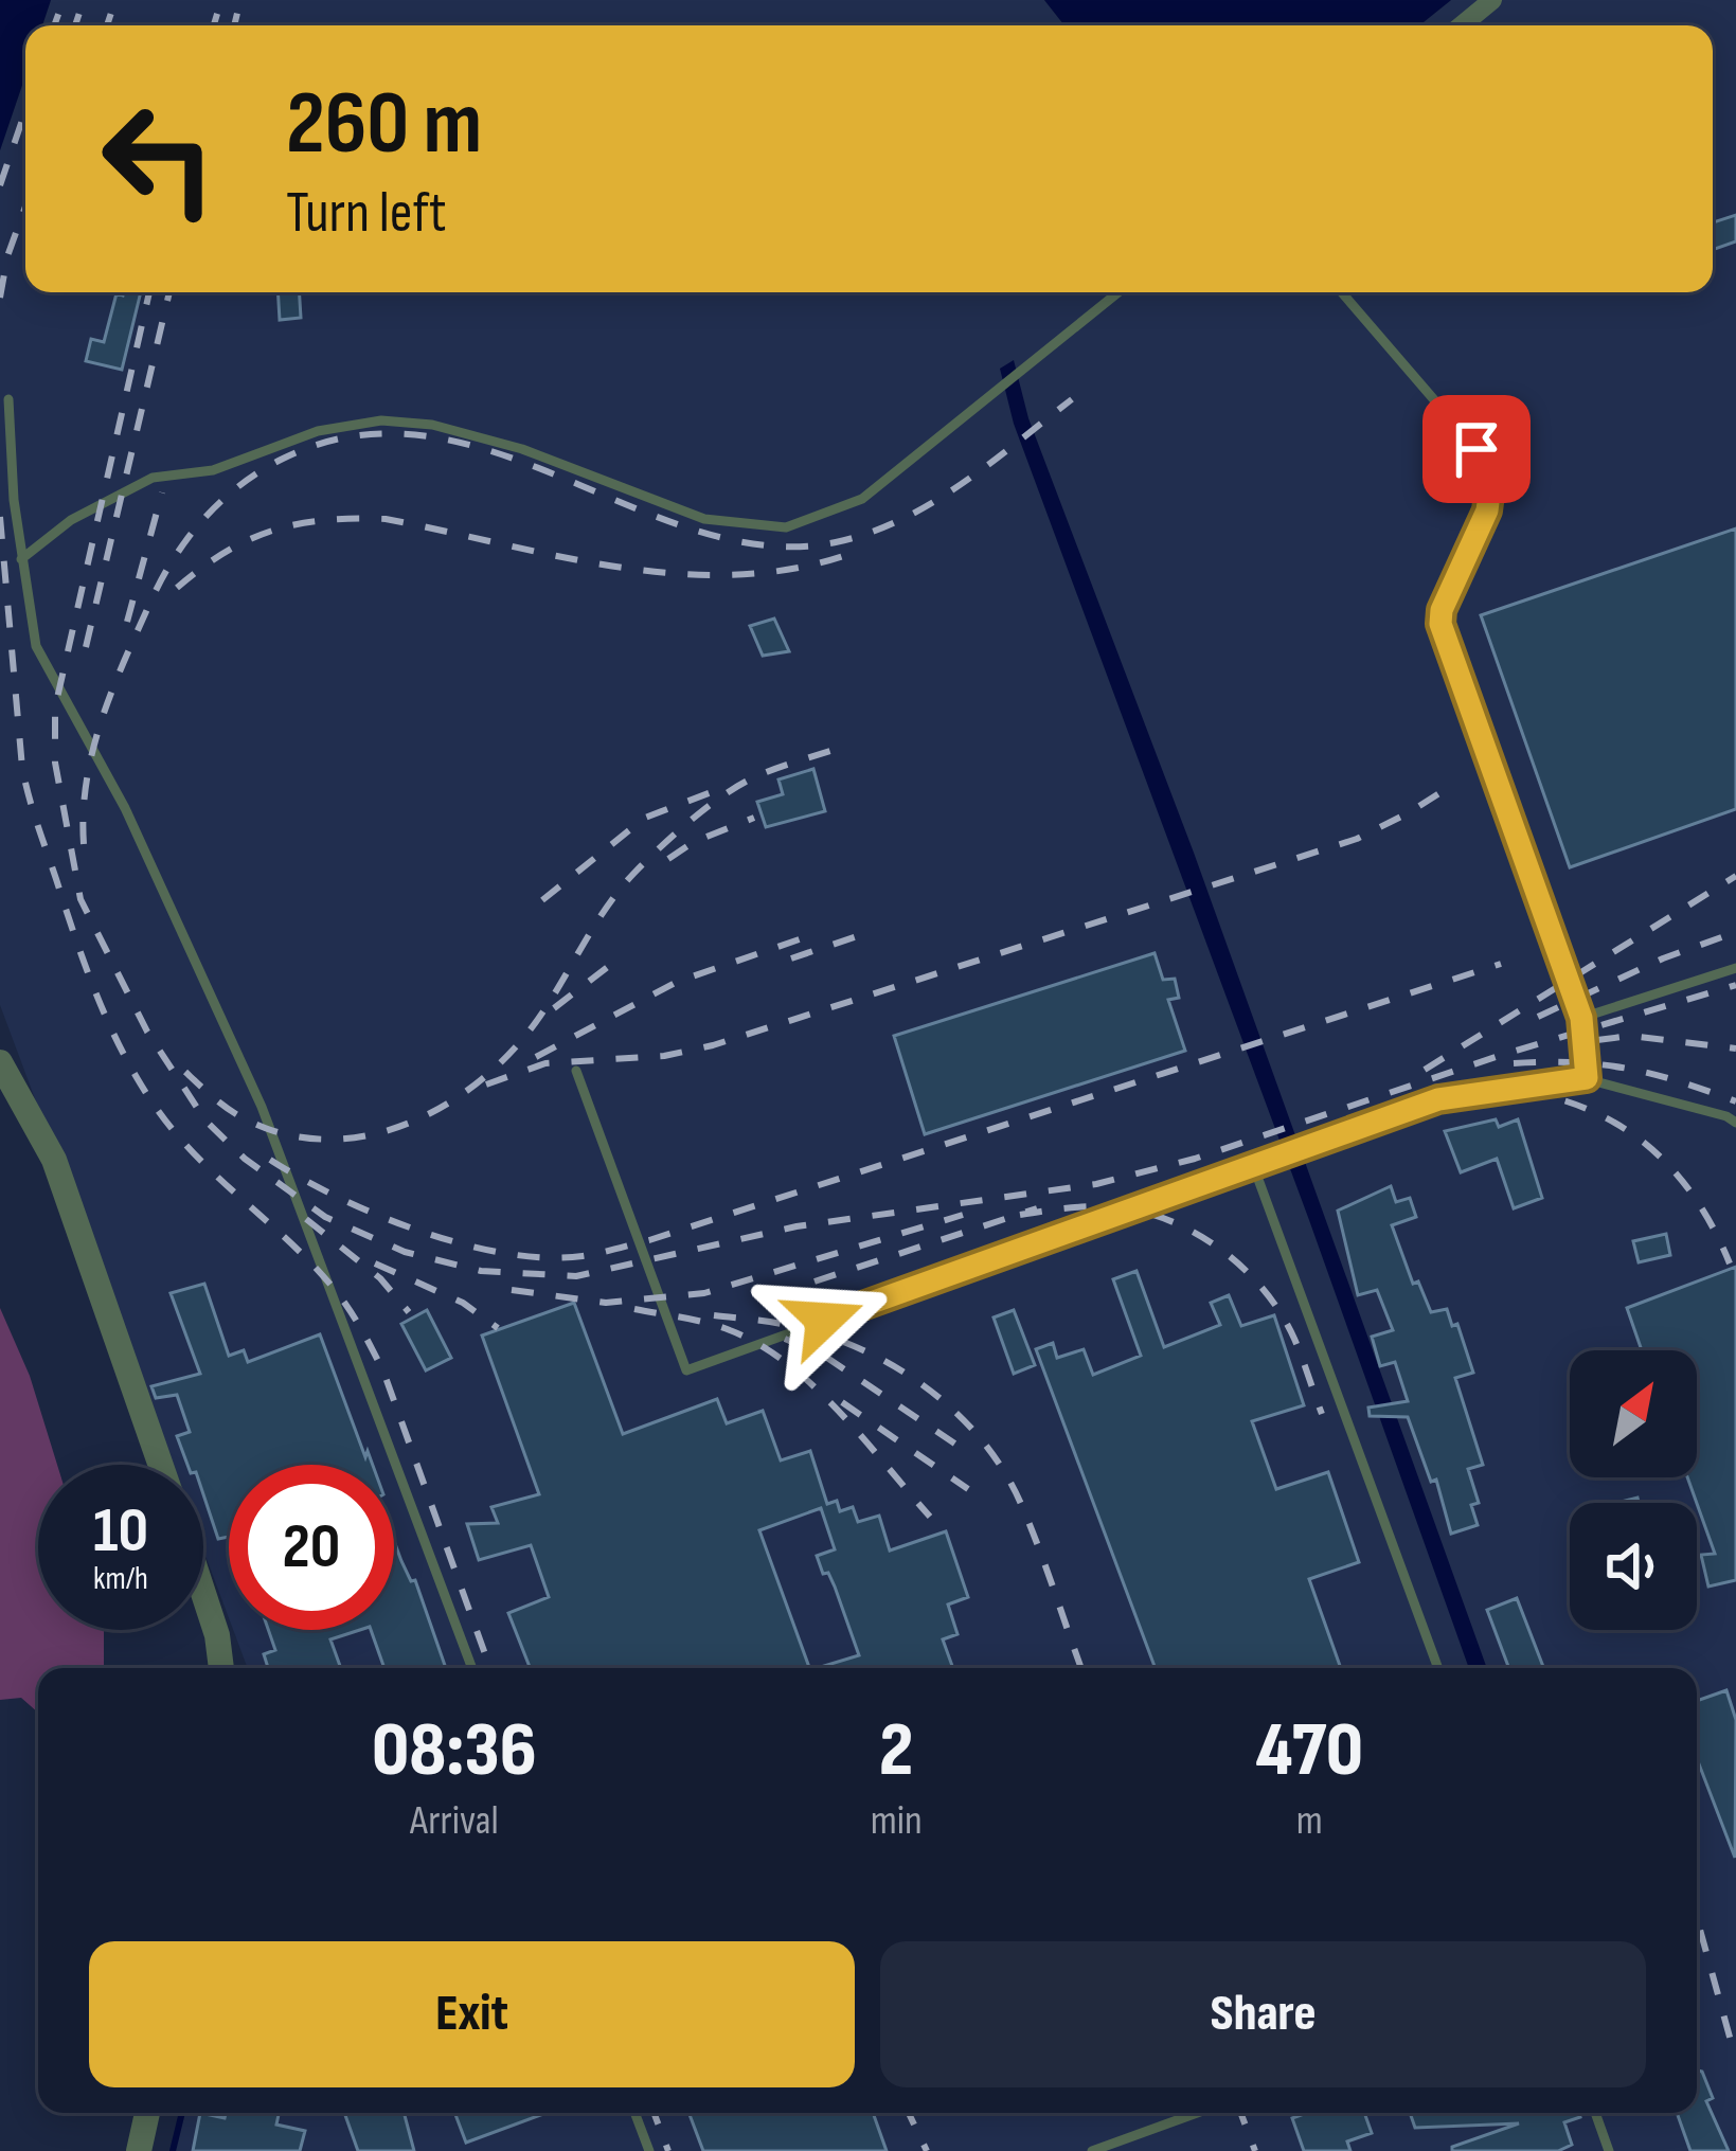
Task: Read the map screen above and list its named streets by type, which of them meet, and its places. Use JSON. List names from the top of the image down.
{
  "north": "top right",
  "page": {
    "turn": ["260 m", "Turn left"],
    "speed": "10 km/h",
    "limit": "20",
    "eta": [
      "08:36",
      "Arrival",
      "2",
      "min",
      "470",
      "m"
    ],
    "buttons": ["Exit", "Share"]
  }
}
